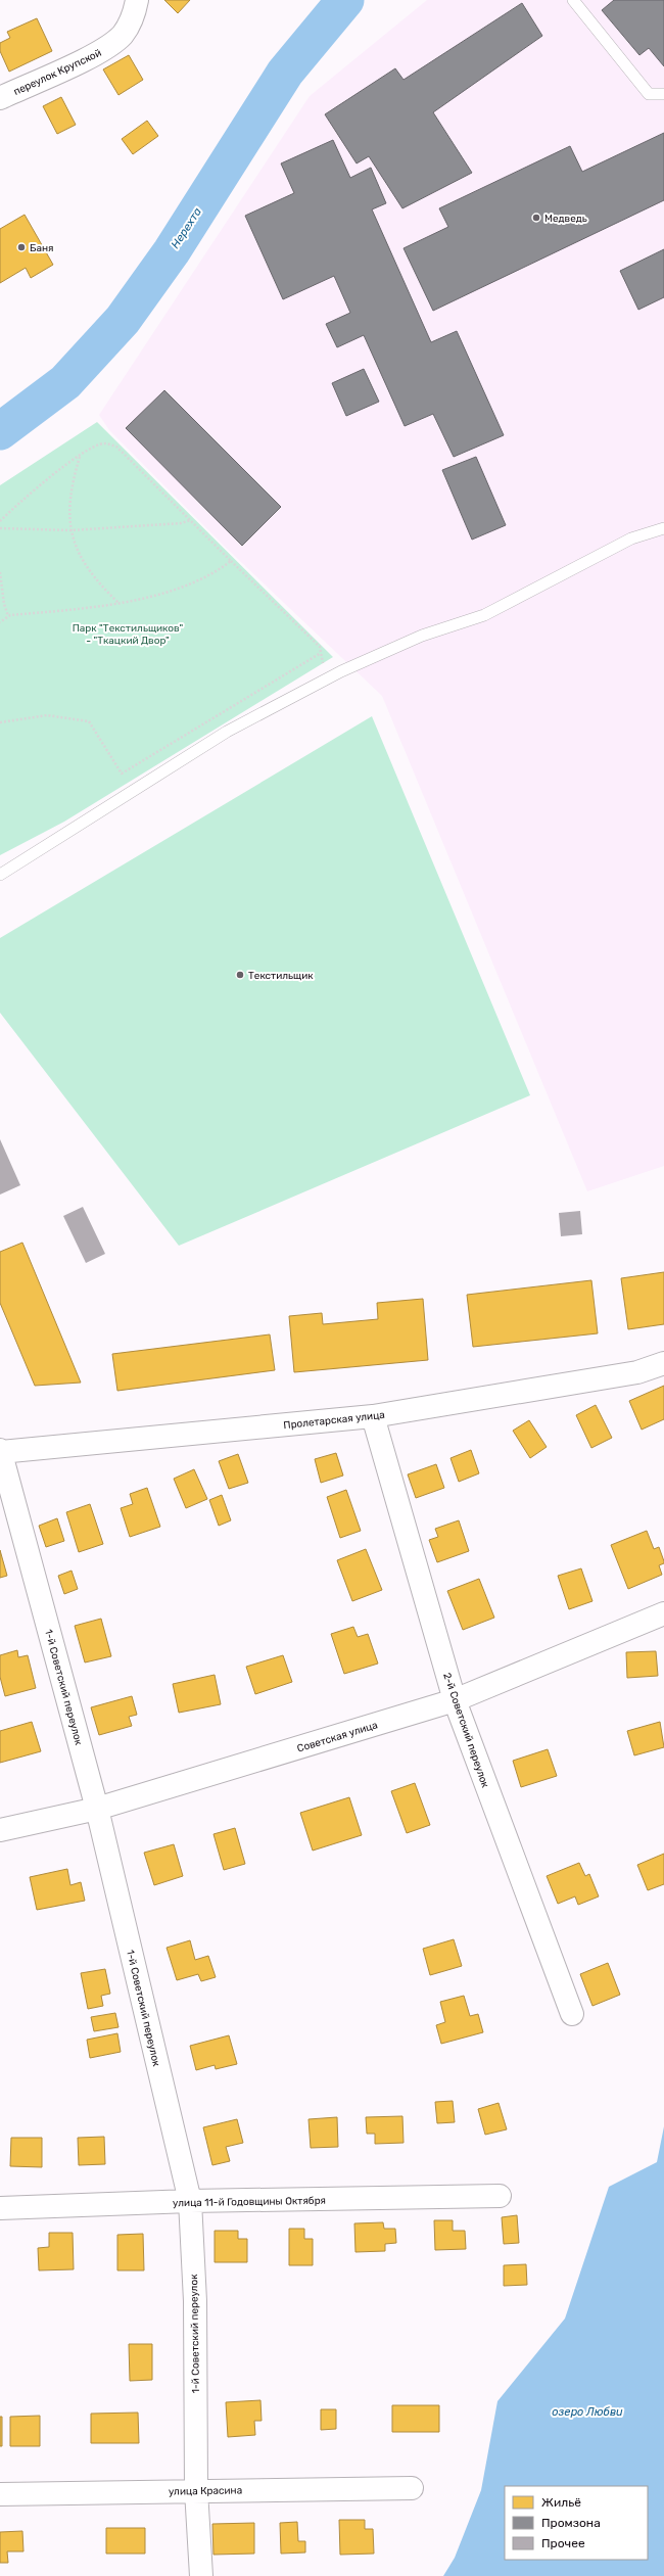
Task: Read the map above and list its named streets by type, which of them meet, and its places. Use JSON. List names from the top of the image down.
{
  "streets": {
    "street": [
      "переулок Крупской",
      "Пролетарская улица",
      "1-й Советский переулок",
      "2-й Советский переулок",
      "Советская улица",
      "улица 11-й Годовщины Октября",
      "улица Красина"
    ]
  },
  "crossings": [
    ["Пролетарская улица", "1-й Советский переулок"],
    ["Пролетарская улица", "2-й Советский переулок"],
    ["1-й Советский переулок", "Советская улица"],
    ["1-й Советский переулок", "улица 11-й Годовщины Октября"],
    ["1-й Советский переулок", "улица Красина"],
    ["2-й Советский переулок", "Советская улица"]
  ],
  "water": ["Нерехта", "озеро Любви"],
  "parks": ["Парк \"Текстильщиков\" - \"Ткацкий Двор\""],
  "places": ["Медведь", "Баня", "Текстильщик"],
  "legend": ["Жильё", "Промзона", "Прочее"]
}
